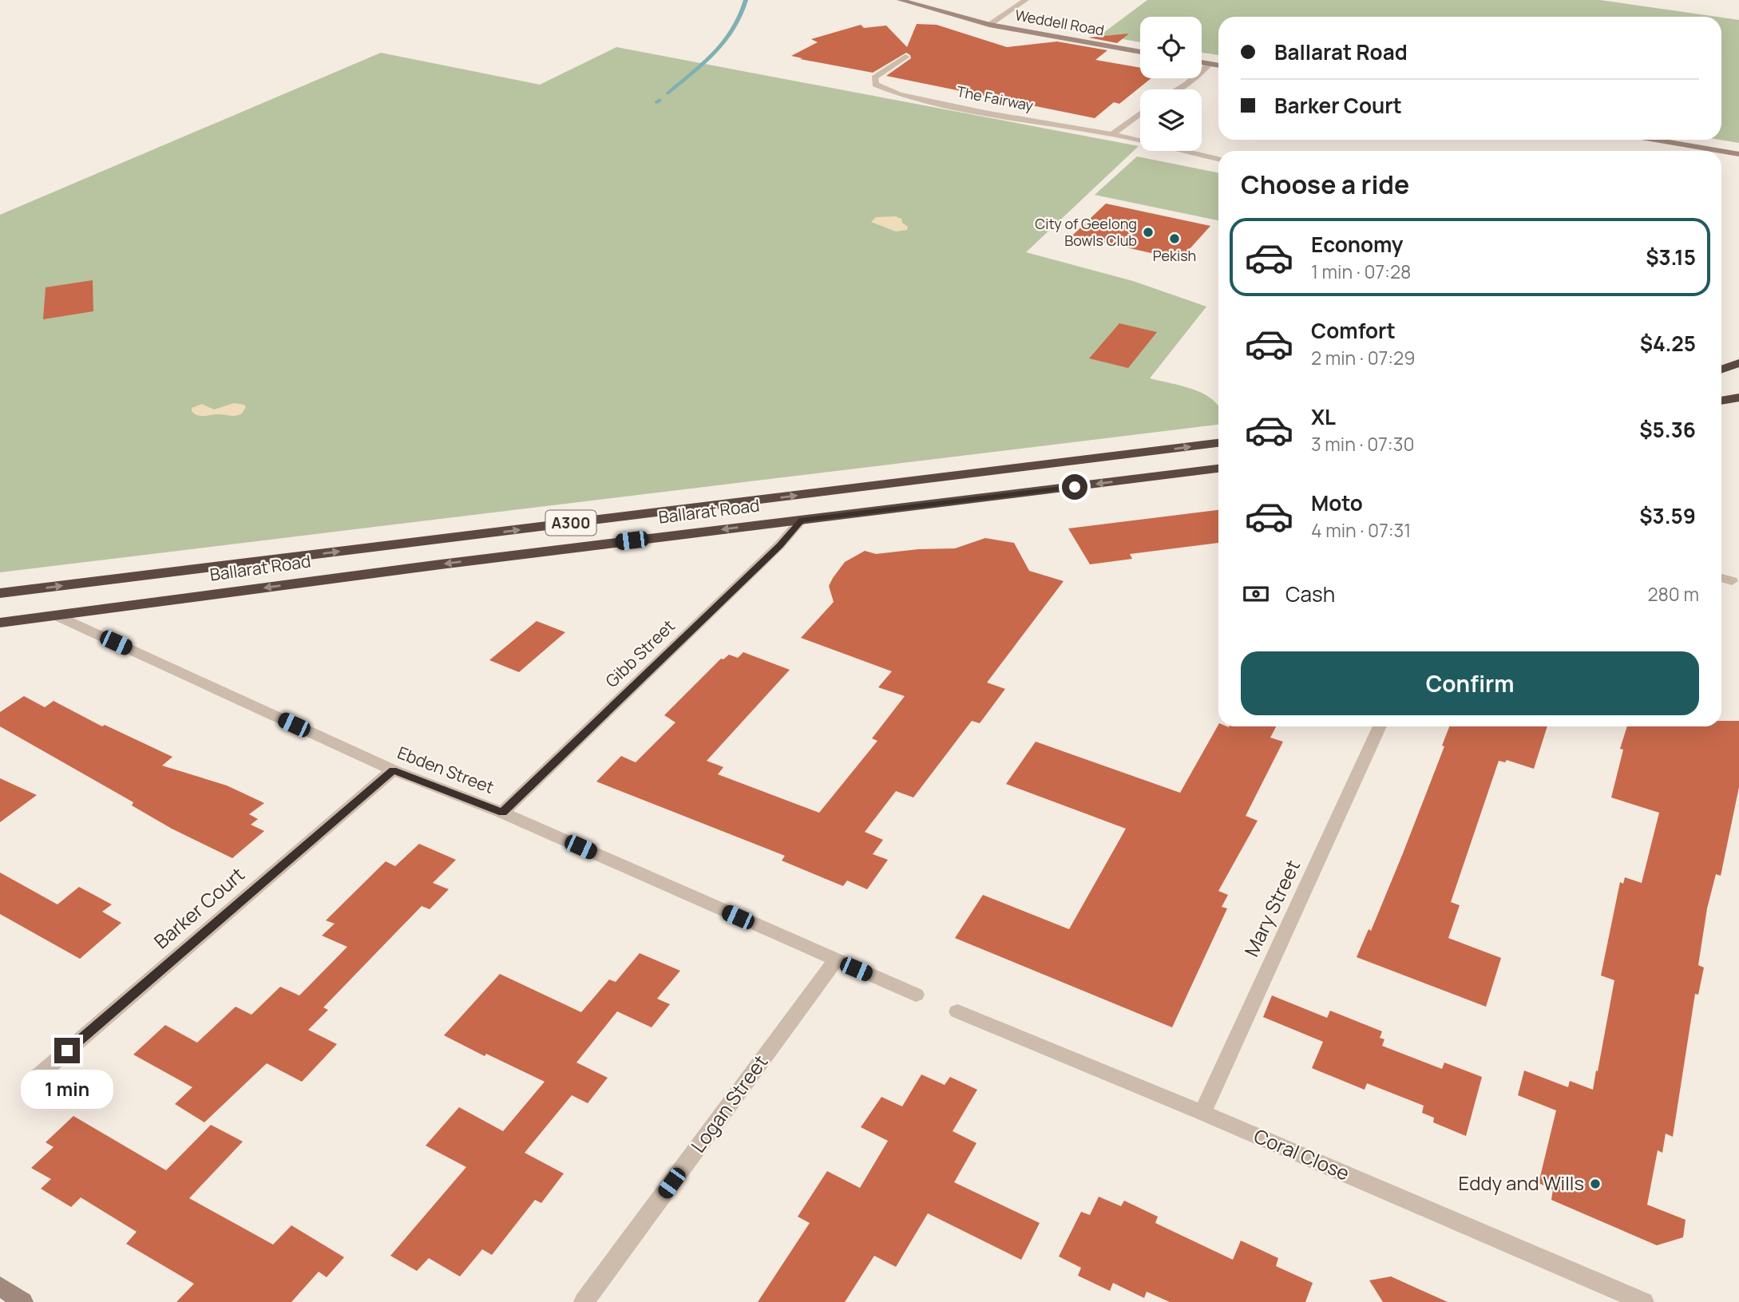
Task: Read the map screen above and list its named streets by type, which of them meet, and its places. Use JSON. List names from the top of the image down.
{
  "streets": {
    "highway": ["Ballarat Road", "A300"],
    "street": [
      "Weddell Road",
      "The Fairway",
      "Gibb Street",
      "Ebden Street",
      "Barker Court",
      "Mary Street",
      "Logan Street",
      "Coral Close"
    ]
  },
  "crossings": [
    ["Ballarat Road", "Gibb Street"],
    ["Ballarat Road", "Ebden Street"],
    ["Gibb Street", "Ebden Street"],
    ["Ebden Street", "Barker Court"],
    ["Ebden Street", "Logan Street"],
    ["Mary Street", "Coral Close"]
  ],
  "places": ["City of Geelong Bowls Club", "Pekish", "Eddy and Wills"],
  "page": {
    "banner": ["Ballarat Road", "Barker Court"],
    "heading": "Choose a ride",
    "list": [
      {
        "name": "Economy",
        "note": "1 min · 07:28",
        "value": "$3.15"
      },
      {
        "name": "Comfort",
        "note": "2 min · 07:29",
        "value": "$4.25"
      },
      {
        "name": "XL",
        "note": "3 min · 07:30",
        "value": "$5.36"
      },
      {
        "name": "Moto",
        "note": "4 min · 07:31",
        "value": "$3.59"
      }
    ],
    "pay": ["Cash", "280 m"],
    "buttons": "Confirm",
    "bubble": "1 min"
  }
}
